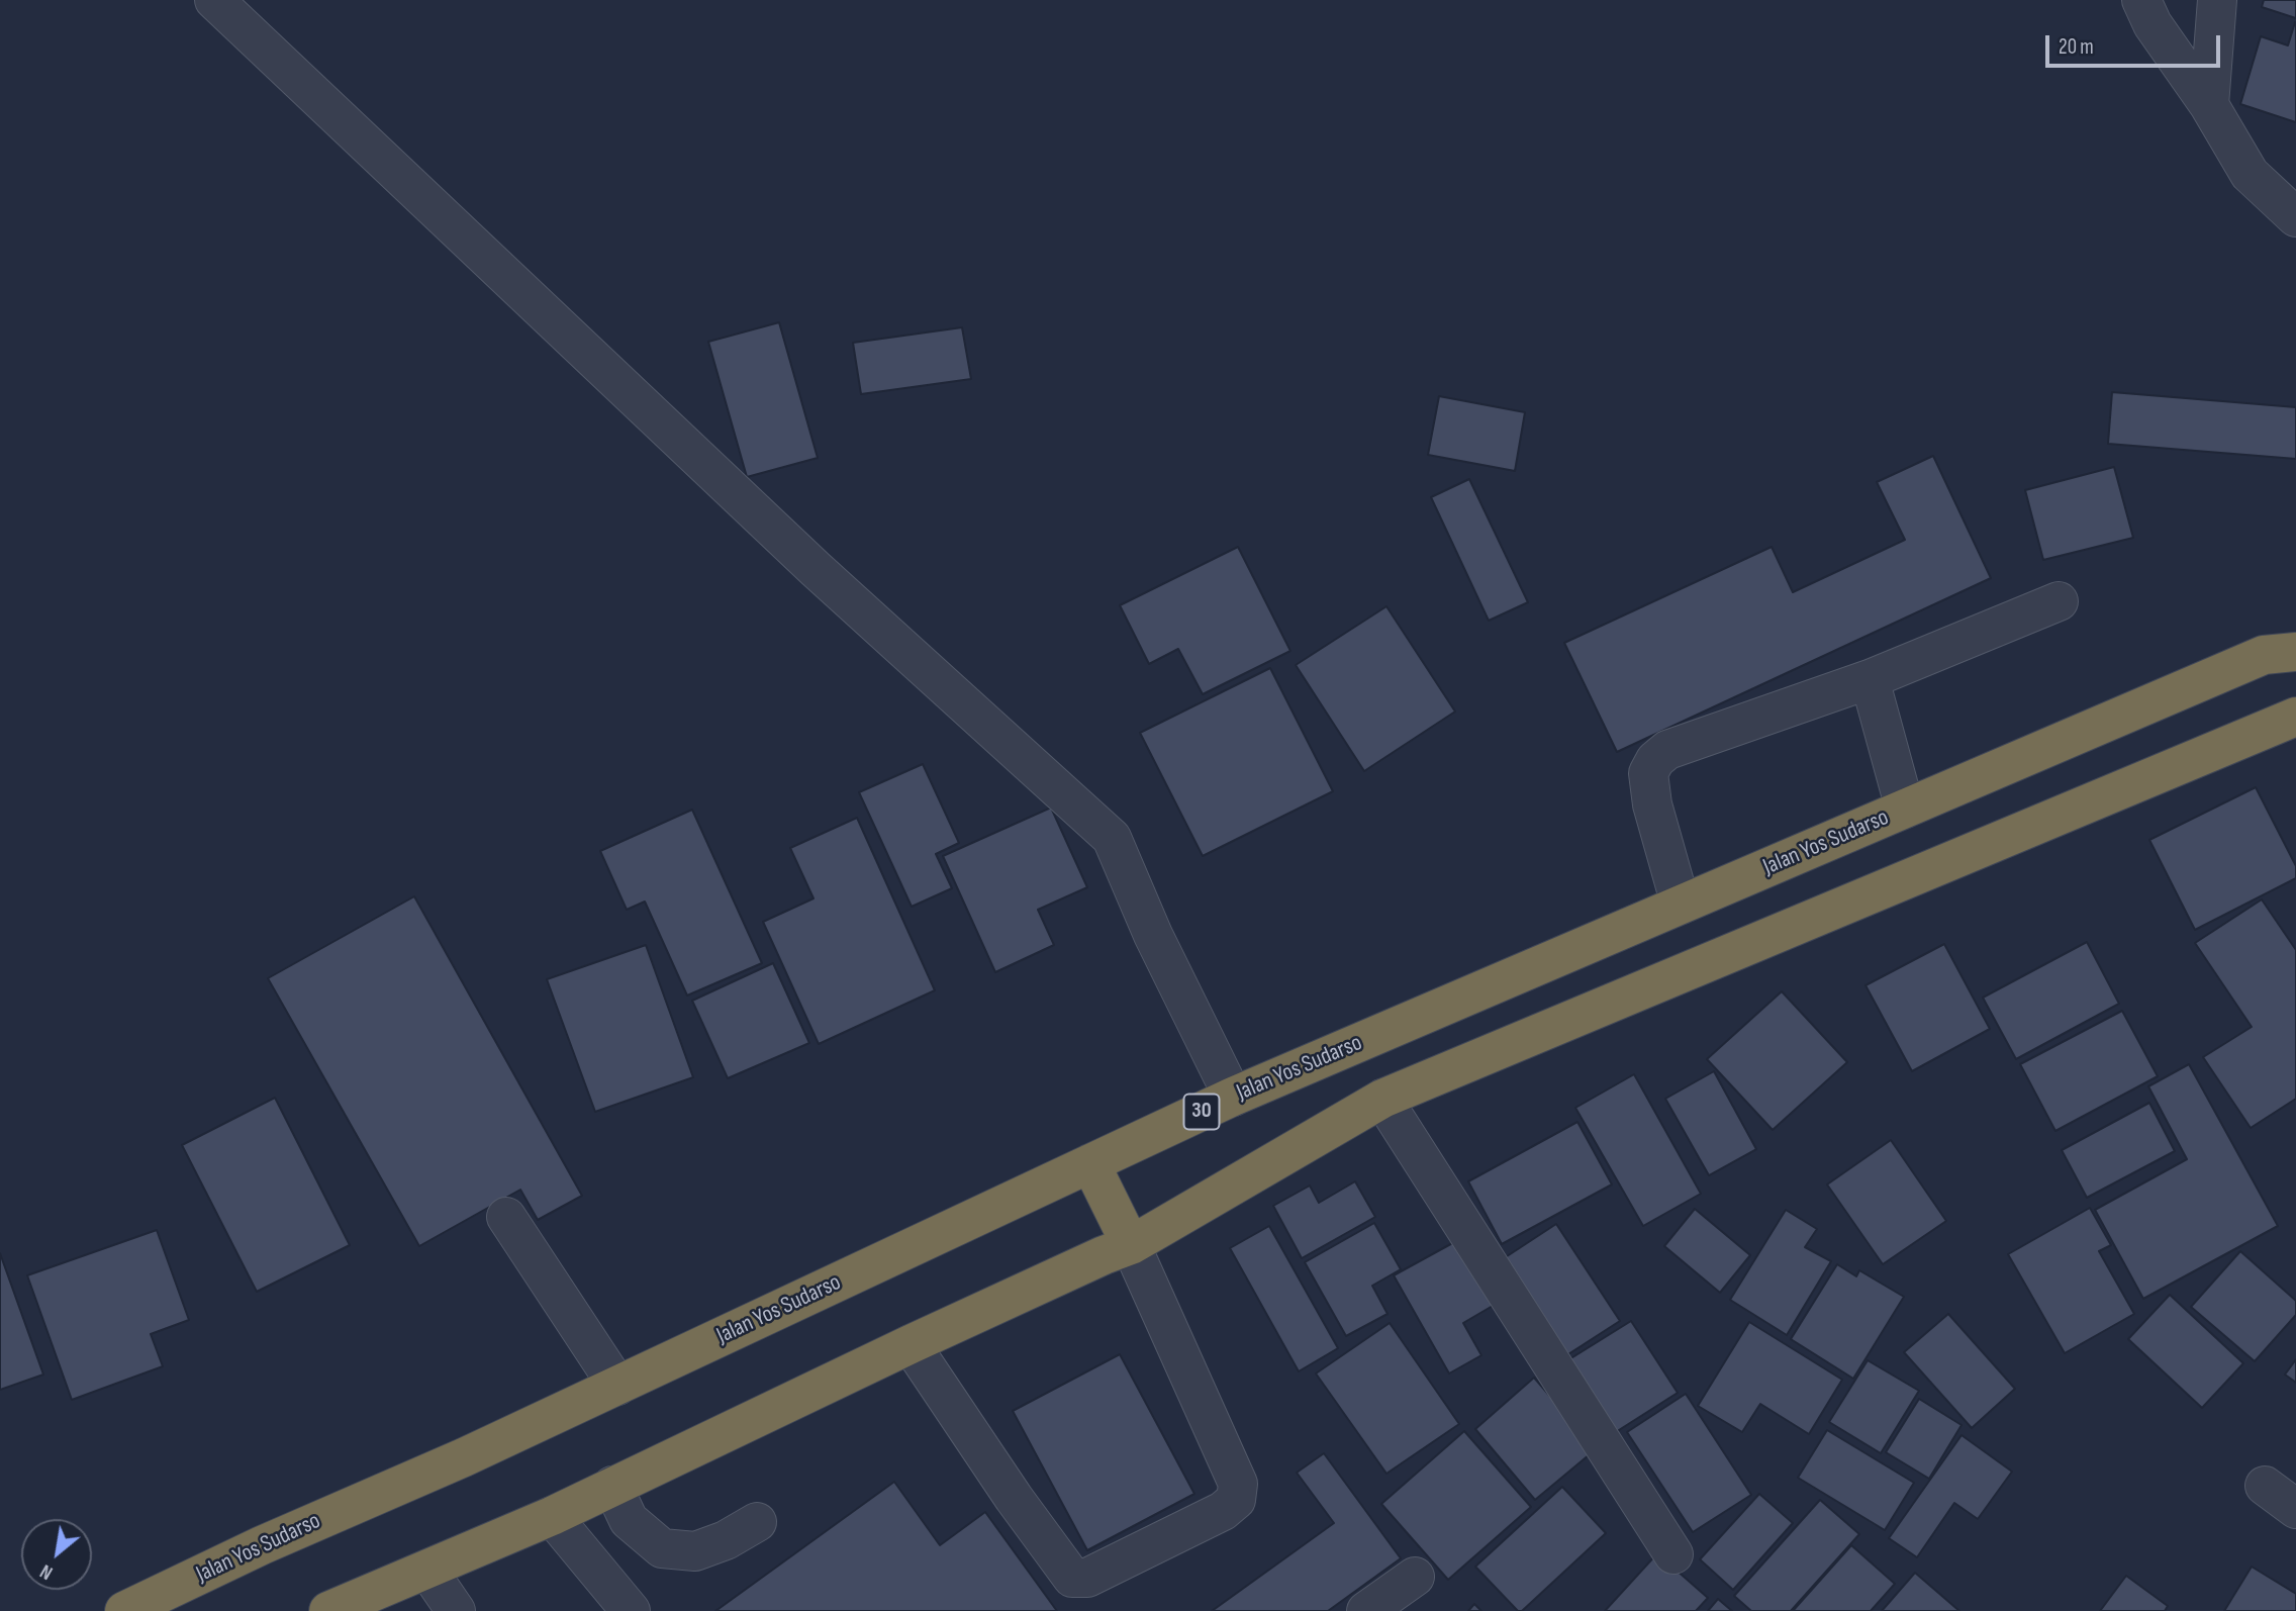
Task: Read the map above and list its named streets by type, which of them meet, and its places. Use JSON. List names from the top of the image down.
{
  "streets": {
    "highway": ["Jalan Yos Sudarso", "30"]
  },
  "scale_bar": "20 m",
  "north": "bottom left"
}
